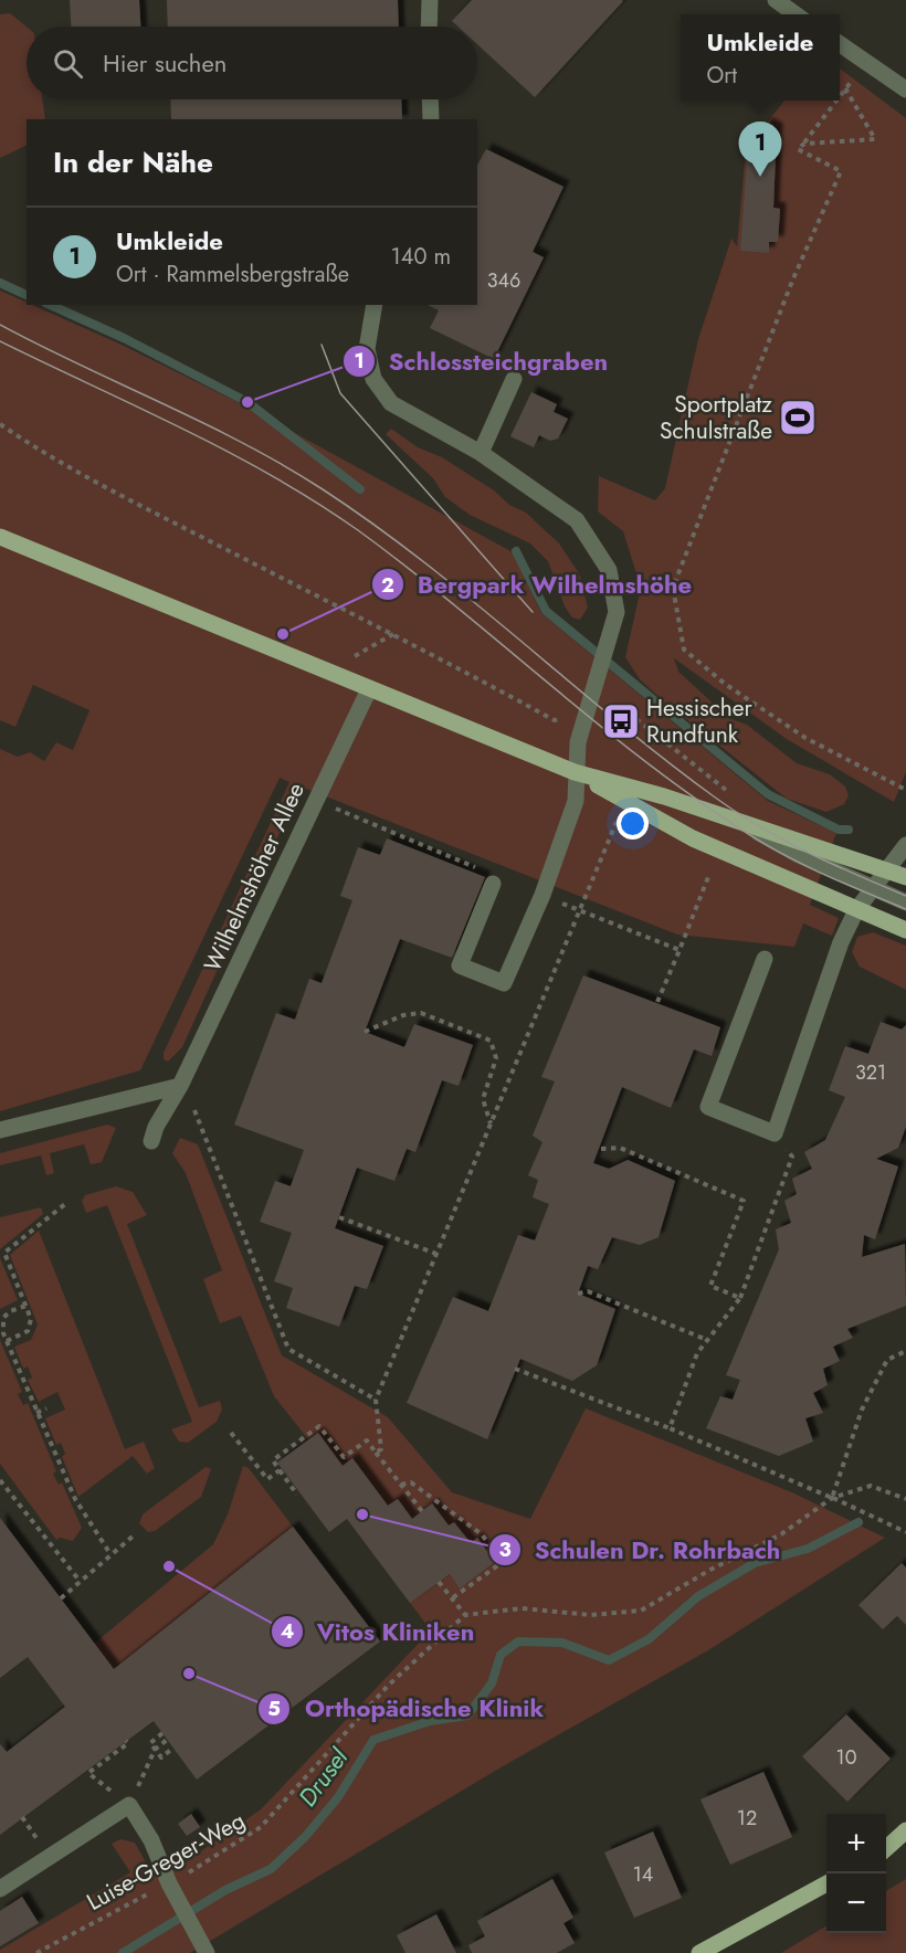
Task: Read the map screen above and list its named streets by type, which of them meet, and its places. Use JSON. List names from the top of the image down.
{
  "streets": {
    "street": ["Wilhelmshöher Allee"],
    "path": ["Luise-Greger-Weg"]
  },
  "water": ["Drusel"],
  "places": {
    "other": [
      "Schlossteichgraben",
      "Bergpark Wilhelmshöhe",
      "Schulen Dr. Rohrbach",
      "Vitos Kliniken",
      "Orthopädische Klinik"
    ],
    "sports": ["Sportplatz Schulstraße"],
    "bus stop": ["Hessischer Rundfunk"]
  },
  "house_numbers": [
    "346",
    "321",
    "10",
    "12",
    "14"
  ],
  "page": {
    "popup": ["Umkleide", "Ort"],
    "search": "Hier suchen",
    "heading": "In der Nähe",
    "pins": "1",
    "list": [
      {
        "mark": "1",
        "name": "Umkleide",
        "note": "Ort · Rammelsbergstraße",
        "value": "140 m"
      }
    ],
    "map_buttons": ["+", "−"]
  }
}
